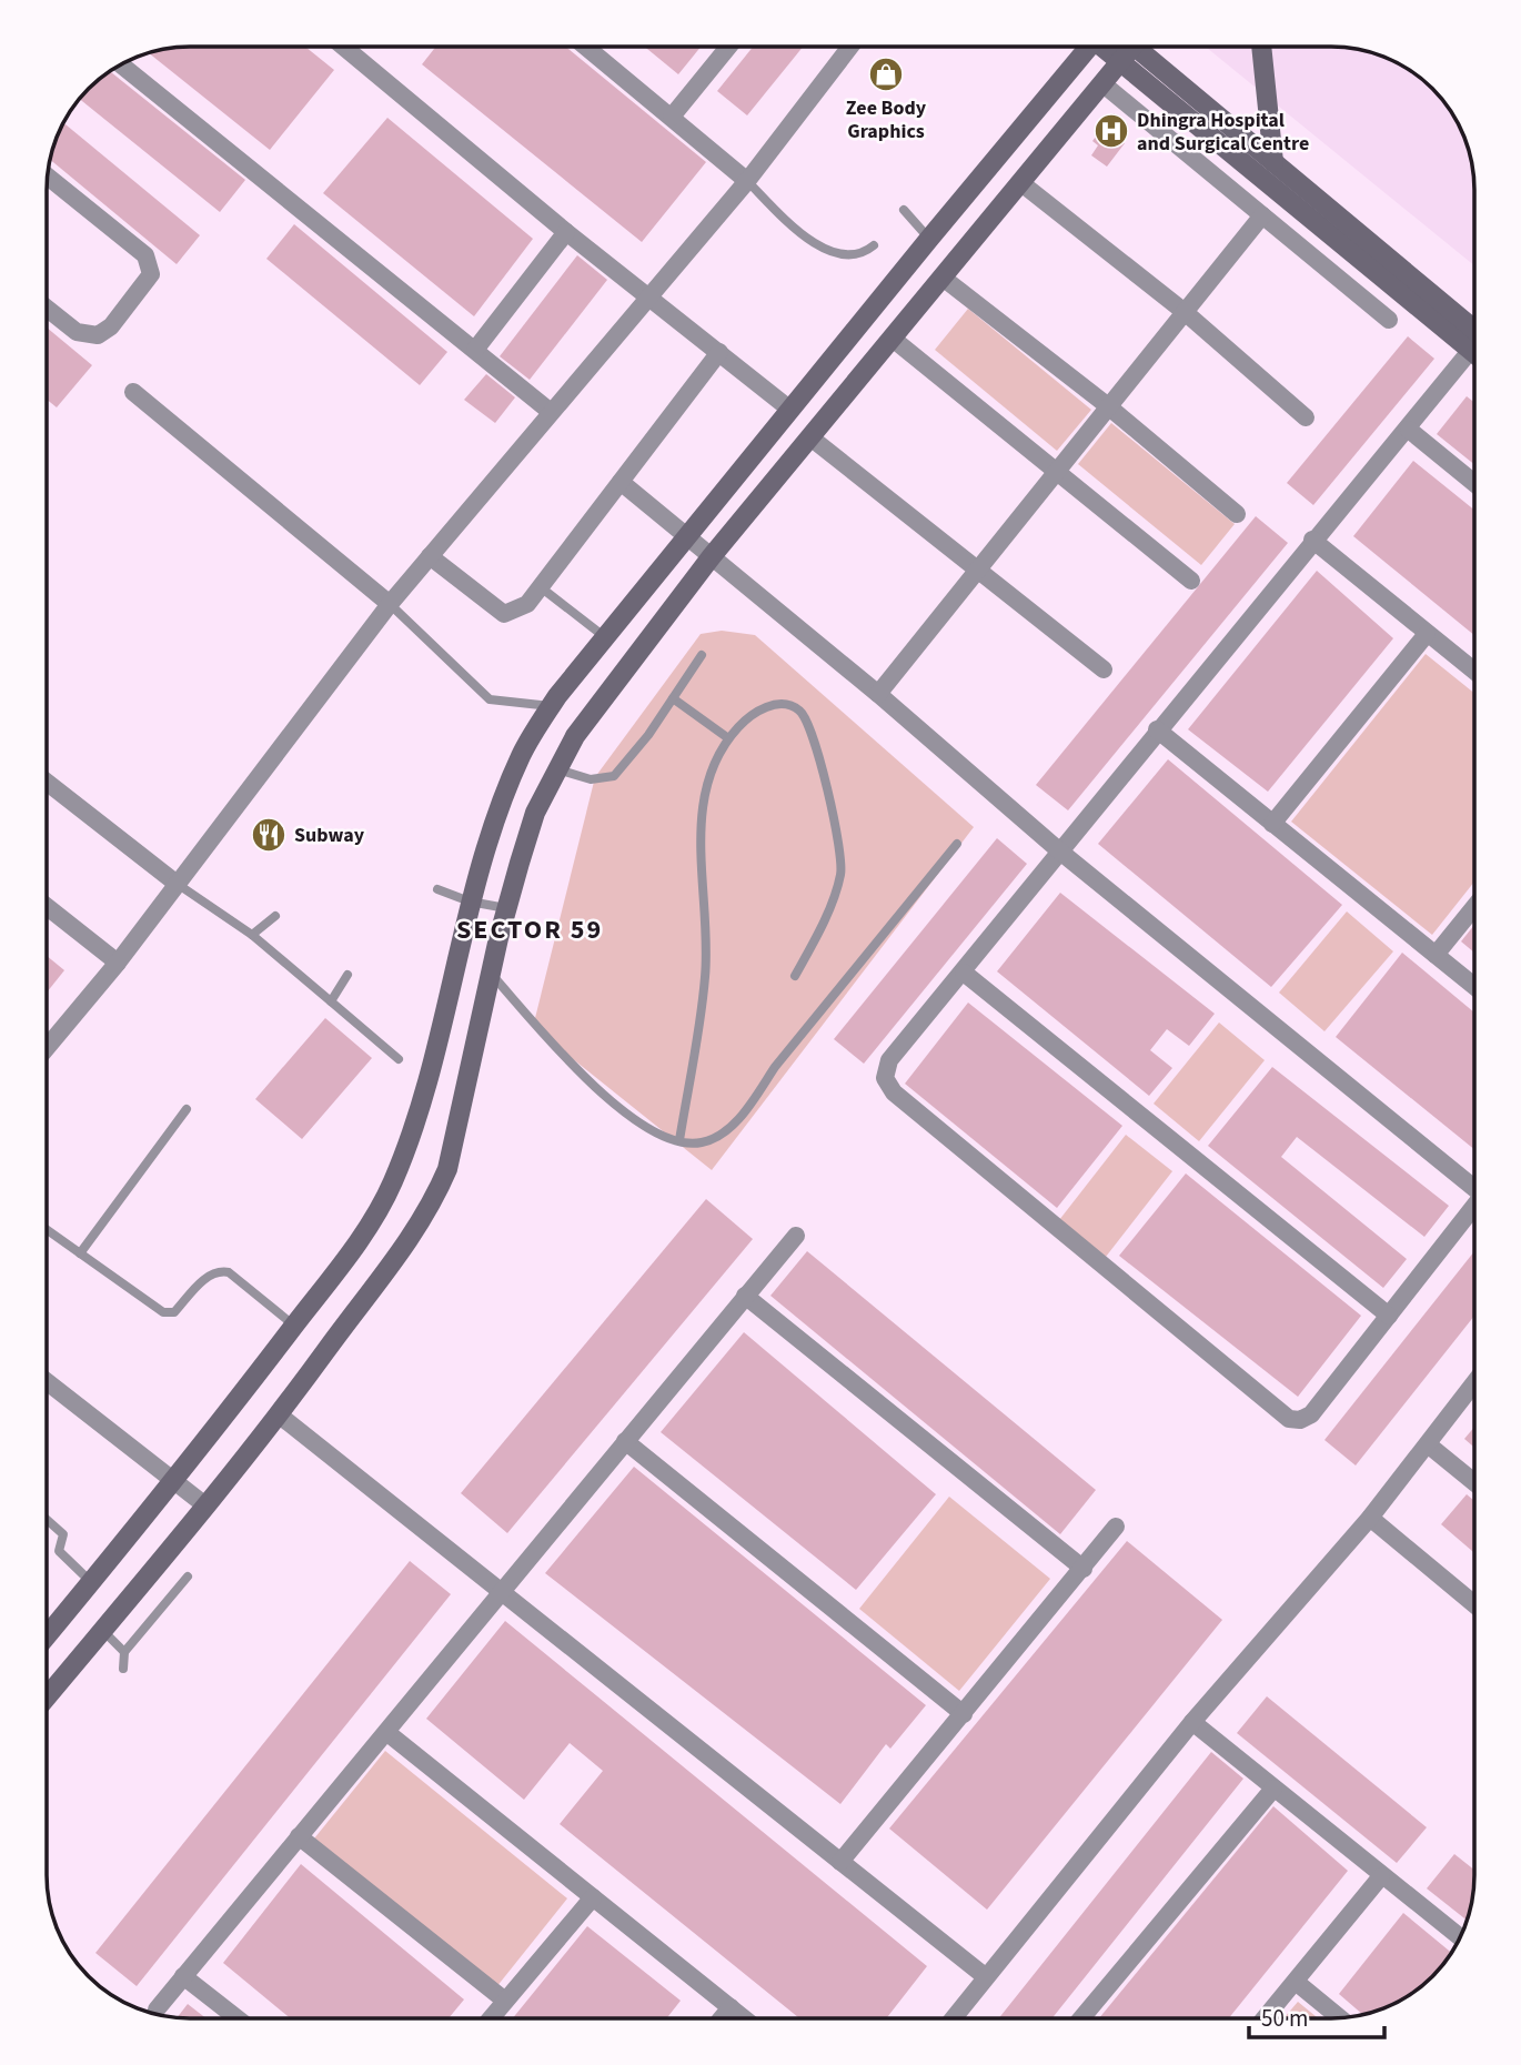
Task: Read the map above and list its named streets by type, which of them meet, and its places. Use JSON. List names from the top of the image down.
{
  "districts": ["SECTOR 59"],
  "places": {
    "shop": ["Zee Body Graphics"],
    "hospital": ["Dhingra Hospital and Surgical Centre"],
    "restaurant": ["Subway"]
  },
  "scale_bar": "50 m"
}
